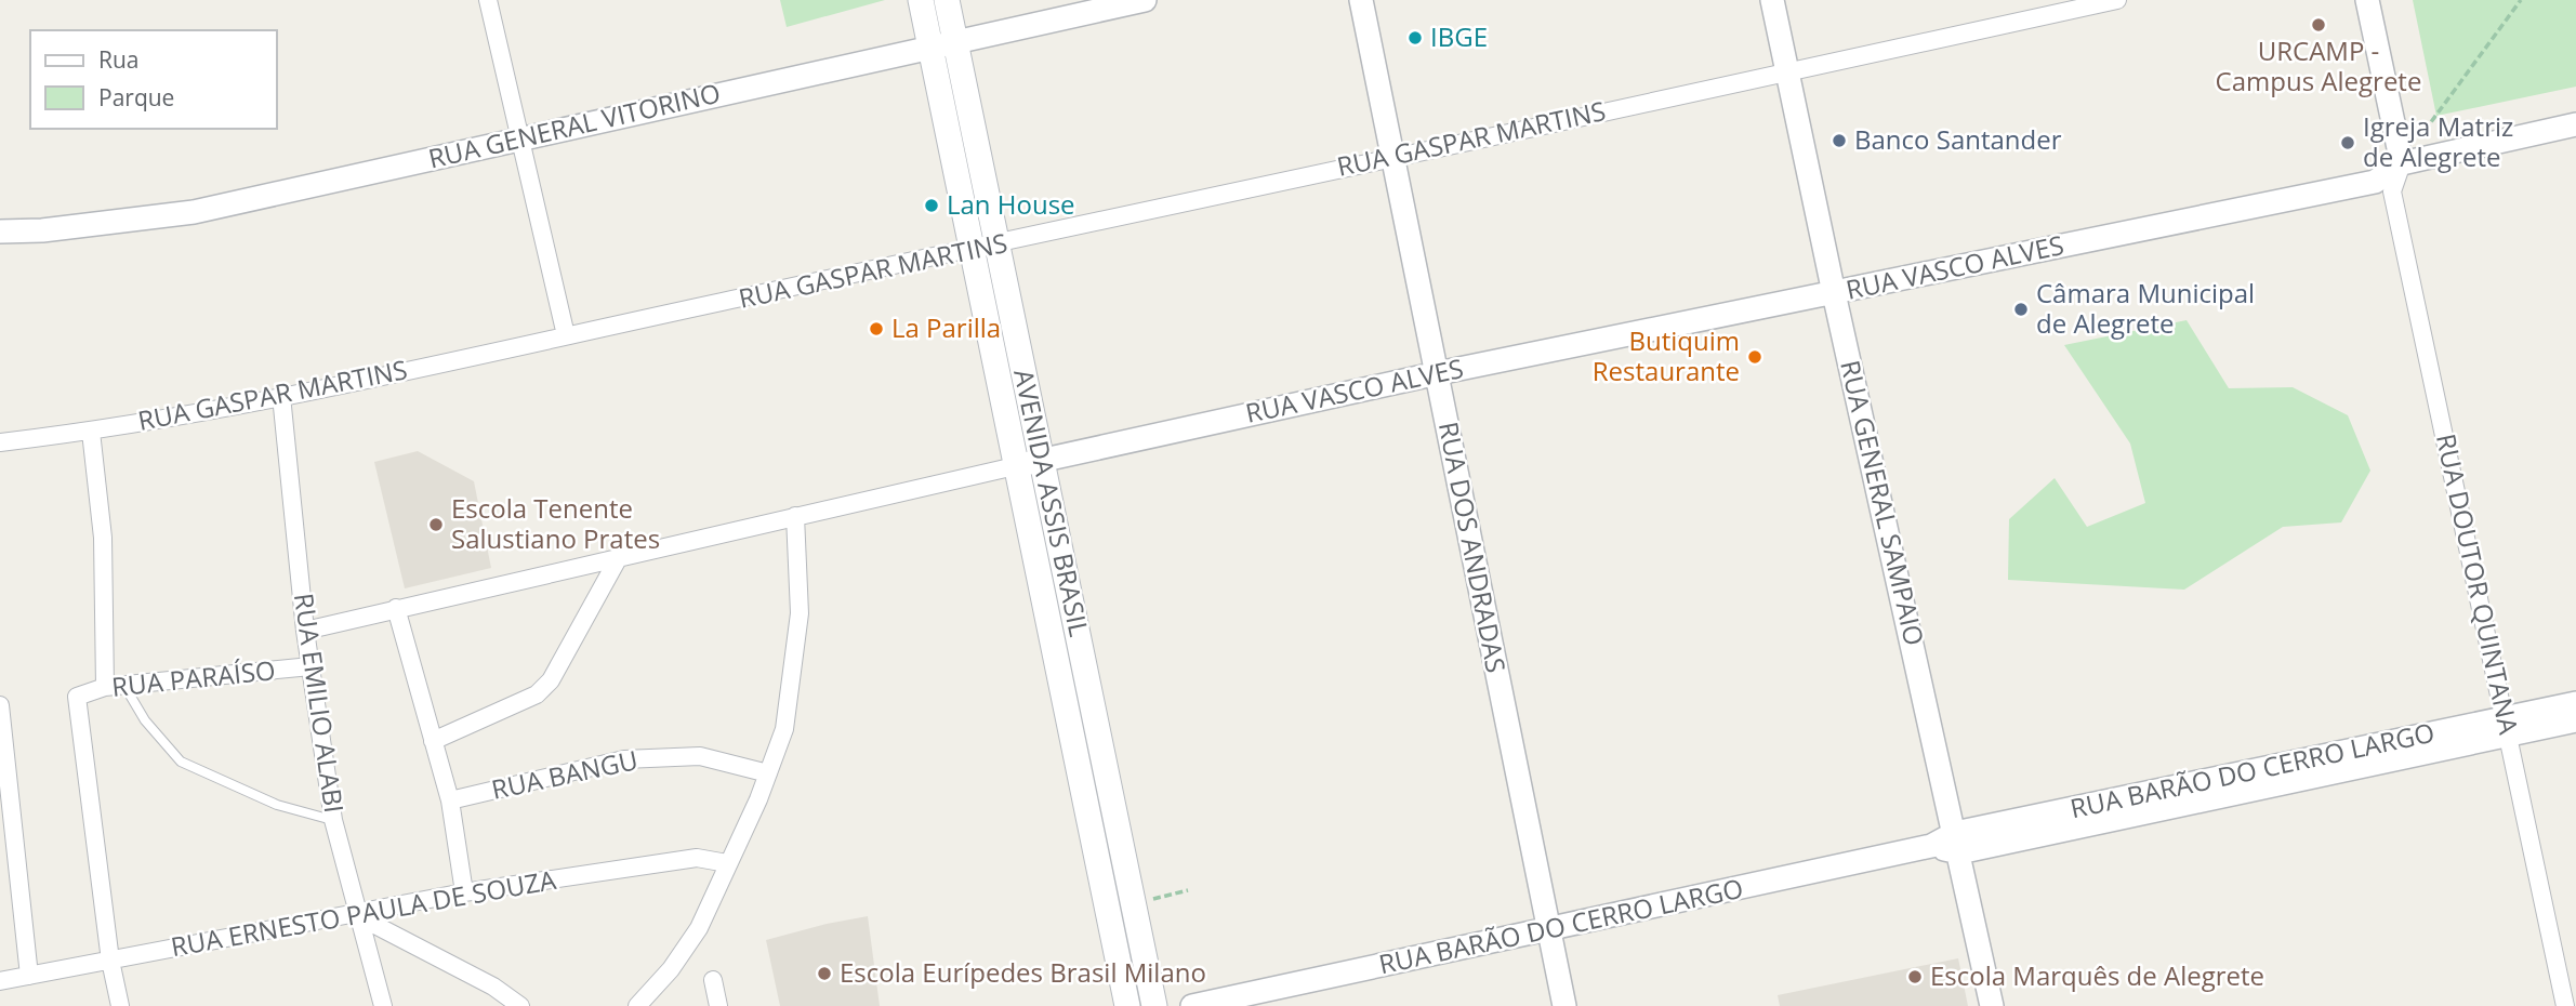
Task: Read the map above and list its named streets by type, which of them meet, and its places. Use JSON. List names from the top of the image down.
{
  "streets": {
    "main road": ["AVENIDA ASSIS BRASIL"],
    "street": [
      "RUA GENERAL VITORINO",
      "RUA GASPAR MARTINS",
      "RUA VASCO ALVES",
      "RUA GENERAL SAMPAIO",
      "RUA DOS ANDRADAS",
      "RUA DOUTOR QUINTANA",
      "RUA PARAÍSO",
      "RUA EMILIO ALABI",
      "RUA BARÃO DO CERRO LARGO",
      "RUA BANGU",
      "RUA ERNESTO PAULA DE SOUZA"
    ]
  },
  "crossings": [
    ["RUA GENERAL VITORINO", "AVENIDA ASSIS BRASIL"],
    ["RUA GASPAR MARTINS", "AVENIDA ASSIS BRASIL"],
    ["RUA GASPAR MARTINS", "RUA GENERAL SAMPAIO"],
    ["RUA GASPAR MARTINS", "RUA DOS ANDRADAS"],
    ["RUA GASPAR MARTINS", "RUA EMILIO ALABI"],
    ["RUA VASCO ALVES", "AVENIDA ASSIS BRASIL"],
    ["RUA VASCO ALVES", "RUA GENERAL SAMPAIO"],
    ["RUA VASCO ALVES", "RUA DOS ANDRADAS"],
    ["RUA VASCO ALVES", "RUA DOUTOR QUINTANA"],
    ["RUA VASCO ALVES", "RUA EMILIO ALABI"],
    ["RUA GENERAL SAMPAIO", "RUA BARÃO DO CERRO LARGO"],
    ["RUA DOS ANDRADAS", "RUA BARÃO DO CERRO LARGO"],
    ["RUA DOUTOR QUINTANA", "RUA BARÃO DO CERRO LARGO"],
    ["RUA PARAÍSO", "RUA EMILIO ALABI"],
    ["RUA PARAÍSO", "RUA ERNESTO PAULA DE SOUZA"],
    ["RUA EMILIO ALABI", "RUA ERNESTO PAULA DE SOUZA"]
  ],
  "places": [
    "URCAMP - Campus Alegrete",
    "IBGE",
    "Banco Santander",
    "Igreja Matriz de Alegrete",
    "Lan House",
    "Câmara Municipal de Alegrete",
    "La Parilla",
    "Butiquim Restaurante",
    "Escola Tenente Salustiano Prates",
    "Escola Eurípedes Brasil Milano",
    "Escola Marquês de Alegrete"
  ],
  "legend": ["Rua", "Parque"]
}
